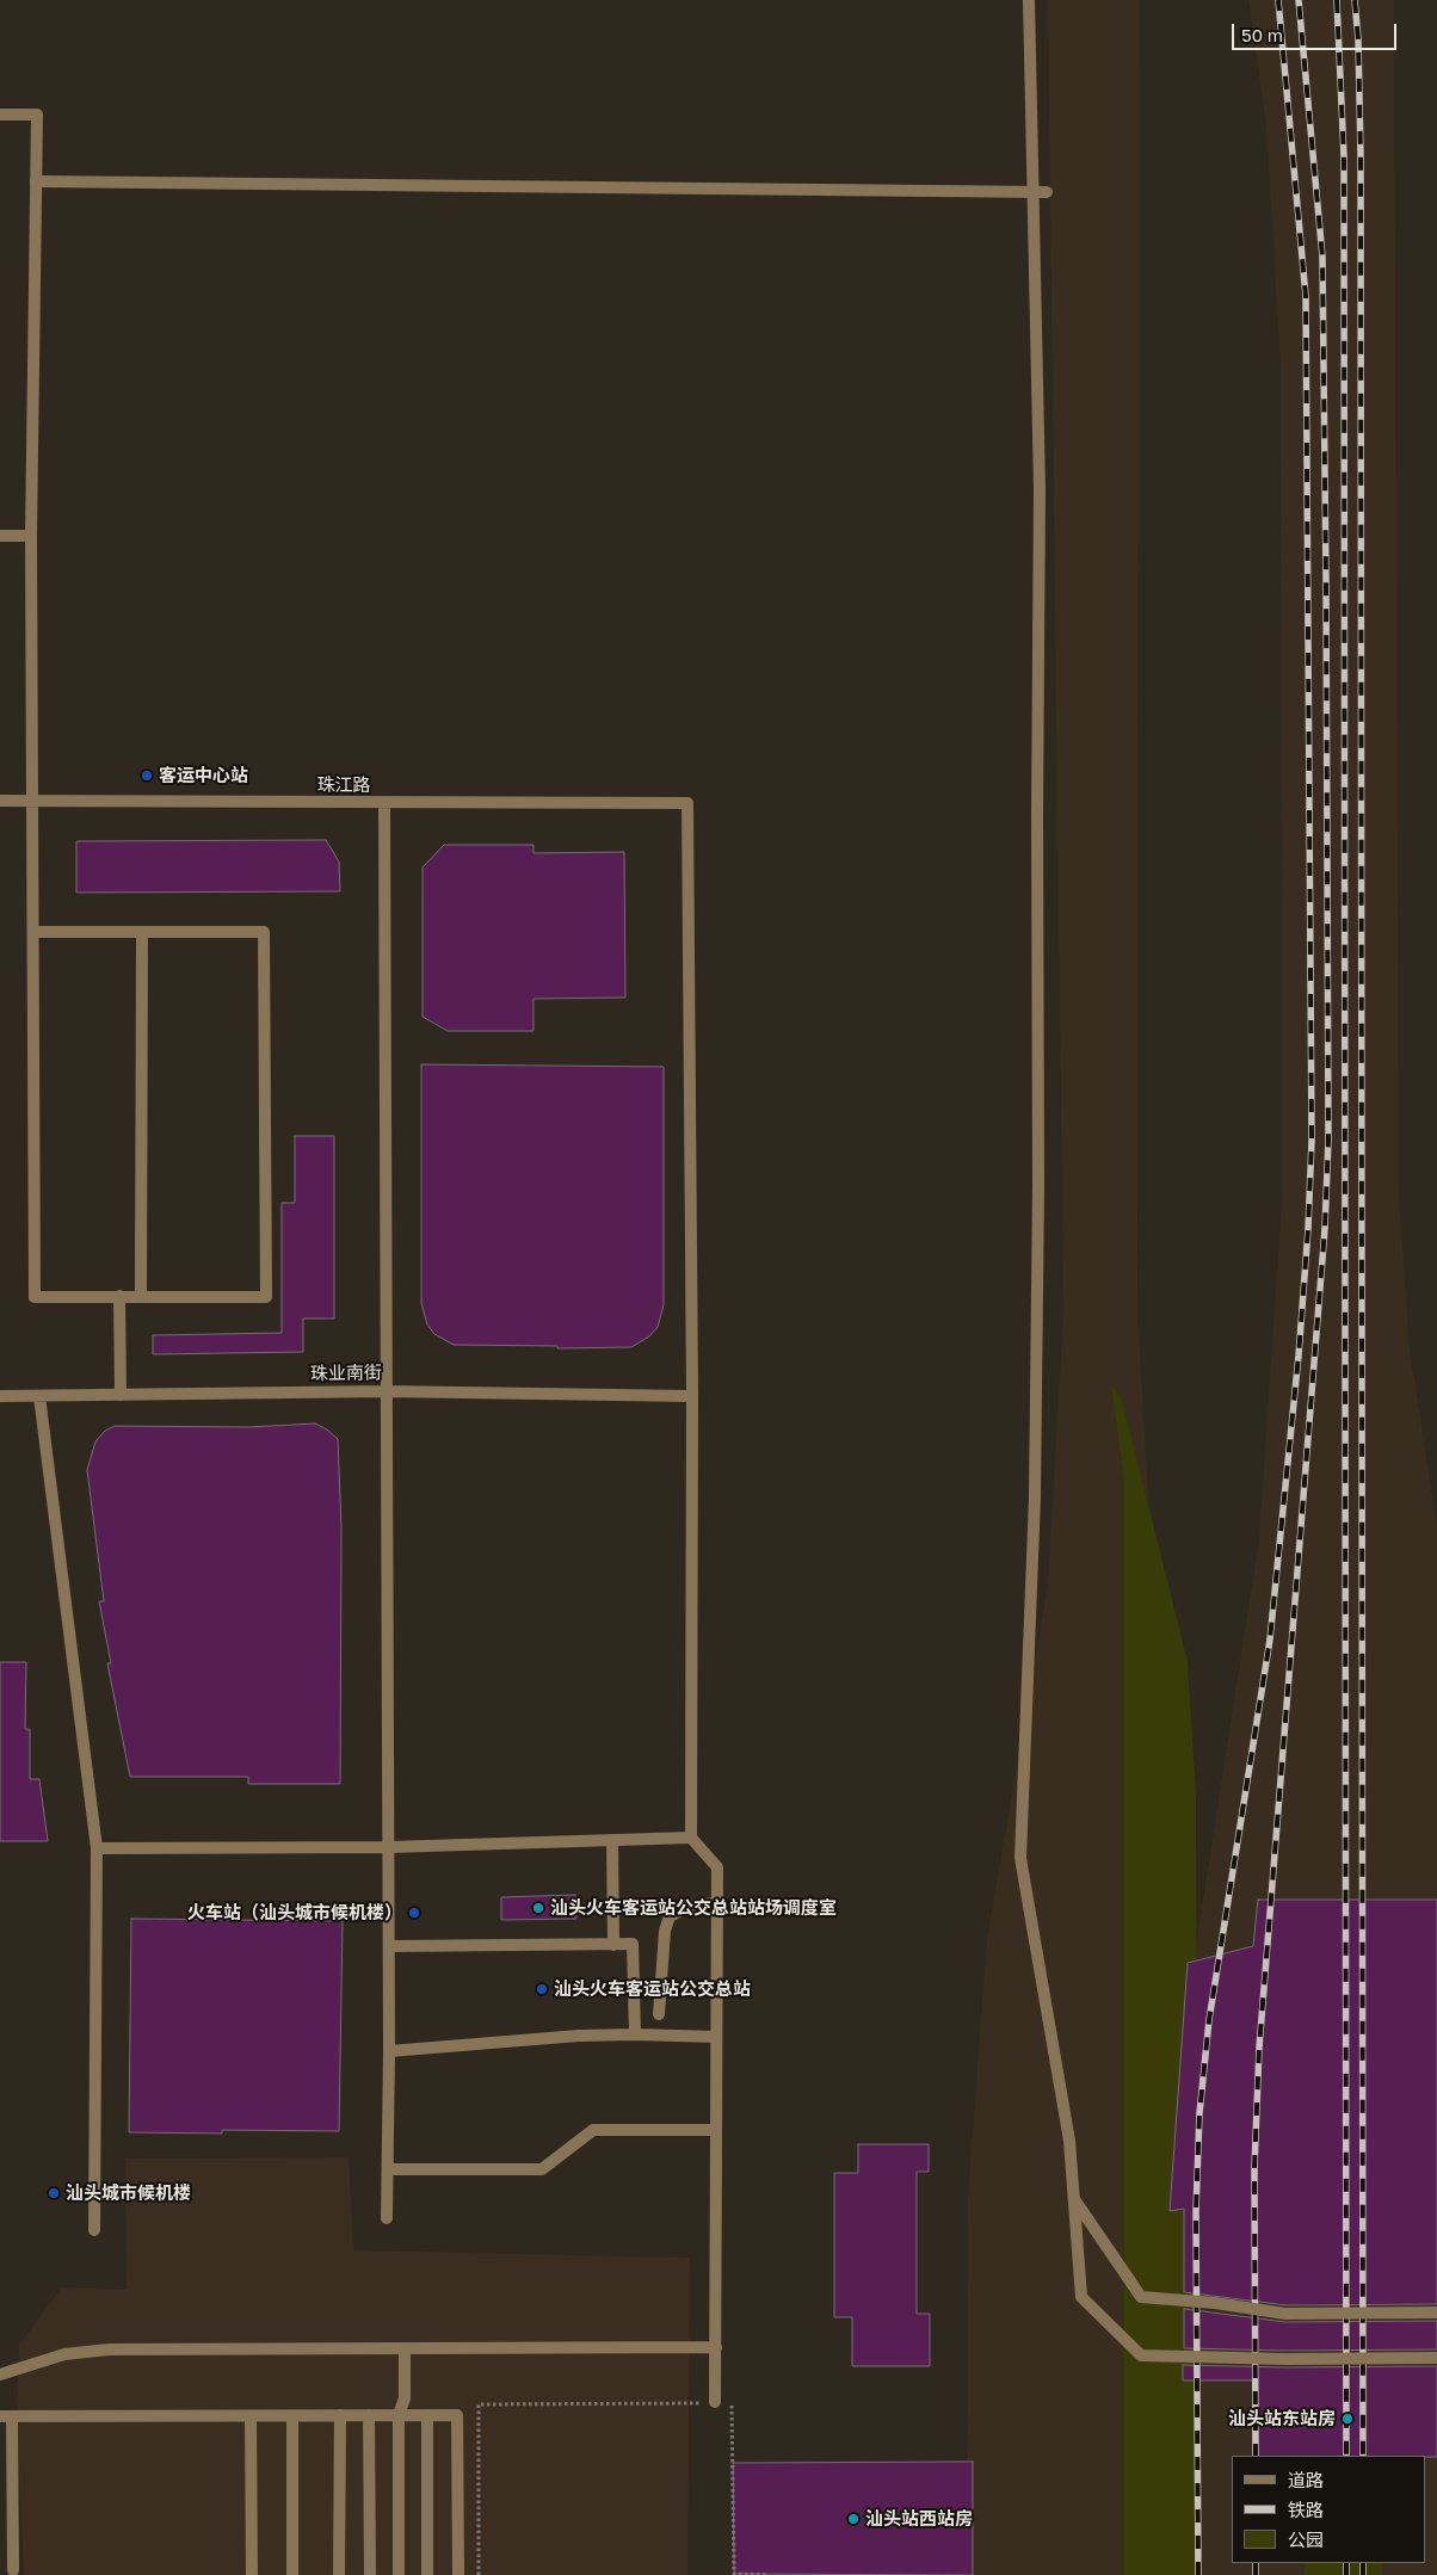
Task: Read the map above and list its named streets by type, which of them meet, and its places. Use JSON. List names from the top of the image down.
{
  "streets": {
    "street": ["珠江路", "珠业南街"]
  },
  "crossings": [
    ["珠江路", "珠业南街"]
  ],
  "places": [
    "客运中心站",
    "汕头火车客运站公交总站站场调度室",
    "火车站（汕头城市候机楼）",
    "汕头火车客运站公交总站",
    "汕头城市候机楼",
    "汕头站东站房",
    "汕头站西站房"
  ],
  "legend": ["道路", "铁路", "公园"],
  "scale_bar": "50 m"
}
